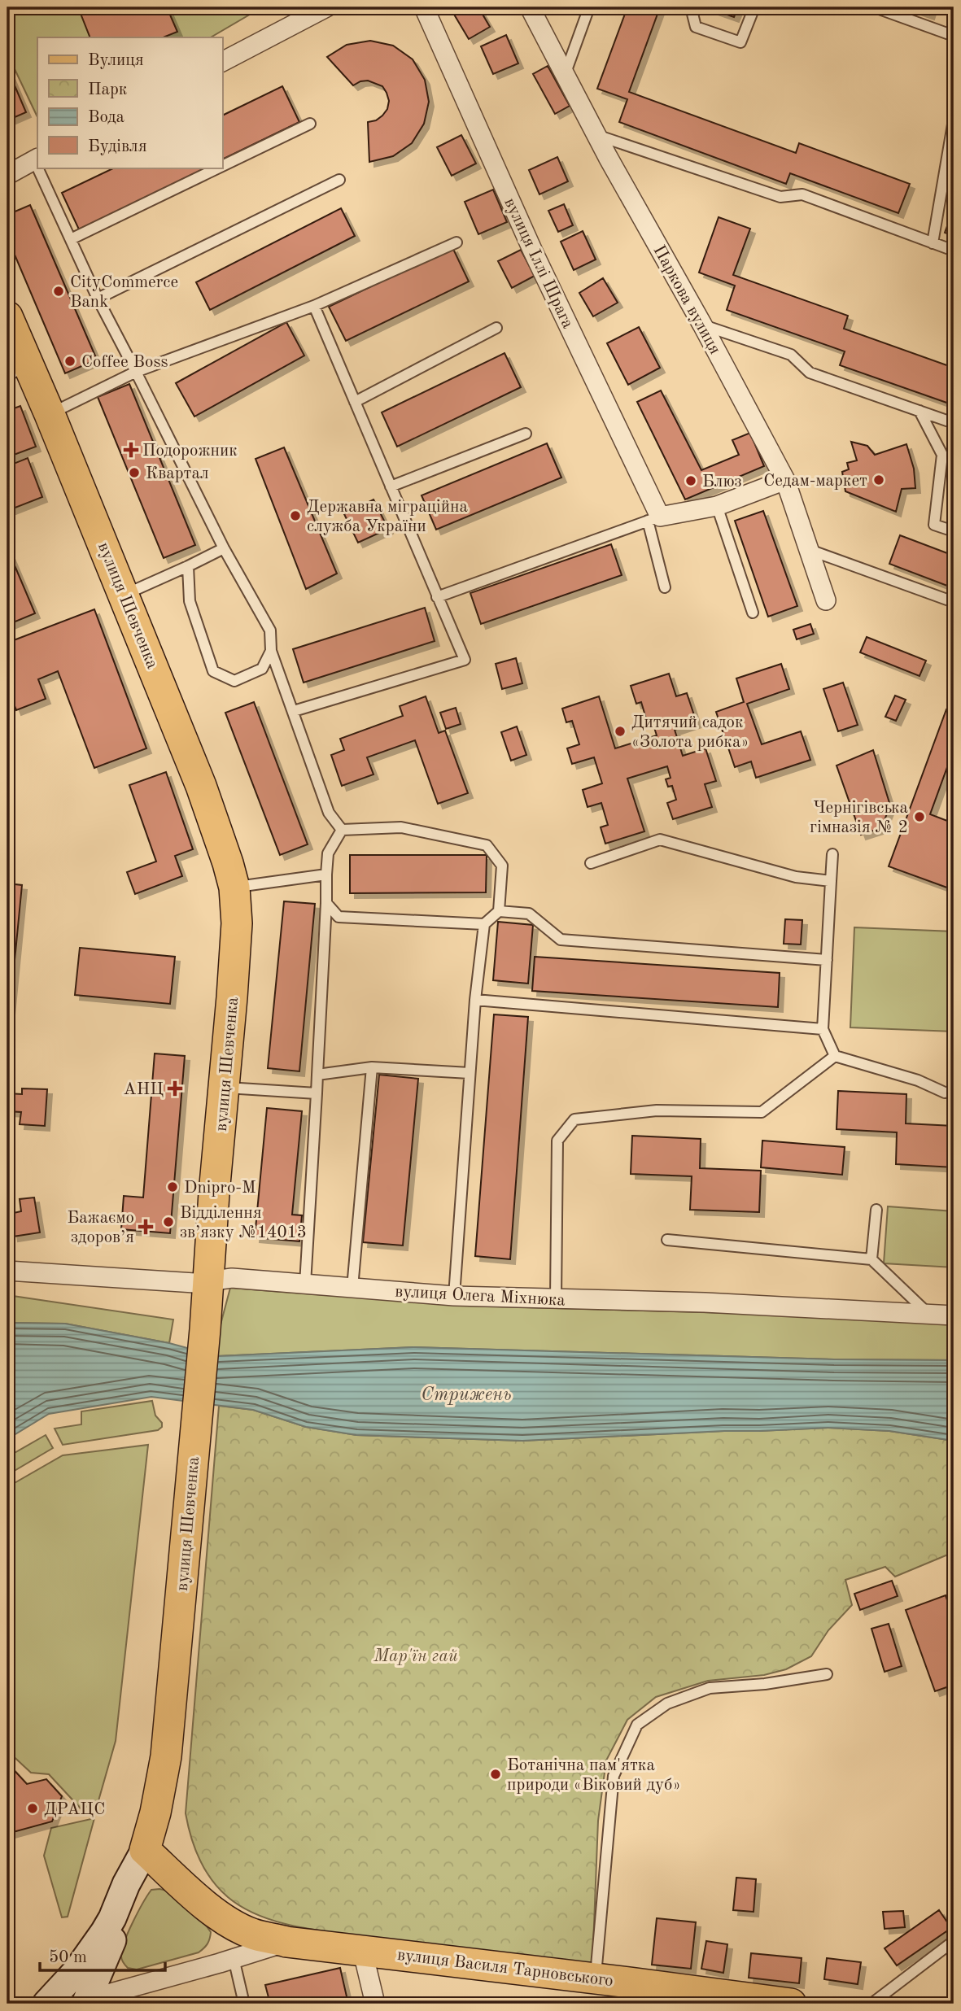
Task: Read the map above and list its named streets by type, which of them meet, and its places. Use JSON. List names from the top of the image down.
{
  "streets": {
    "main road": ["вулиця Шевченка", "вулиця Василя Тарновського"],
    "street": ["вулиця Іллі Шрага", "Паркова вулиця", "вулиця Олега Міхнюка"]
  },
  "crossings": [
    ["вулиця Шевченка", "вулиця Олега Міхнюка"],
    ["вулиця Шевченка", "вулиця Василя Тарновського"]
  ],
  "water": ["Стрижень"],
  "parks": ["Мар'їн гай"],
  "places": {
    "other": [
      "CityCommerce Bank",
      "Coffee Boss",
      "Квартал",
      "Седам-маркет",
      "Блюз",
      "Державна міграційна служба України",
      "Дитячий садок «Золота рибка»",
      "Чернігівська гімназія № 2",
      "Dnipro-M",
      "Відділення зв’язку №14013",
      "Ботанічна пам'ятка природи «Віковий дуб»",
      "ДРАЦС"
    ],
    "health": ["Подорожник", "АНЦ", "Бажаємо здоров’я"]
  },
  "legend": [
    "Вулиця",
    "Парк",
    "Вода",
    "Будівля"
  ],
  "scale_bar": "50 m"
}
